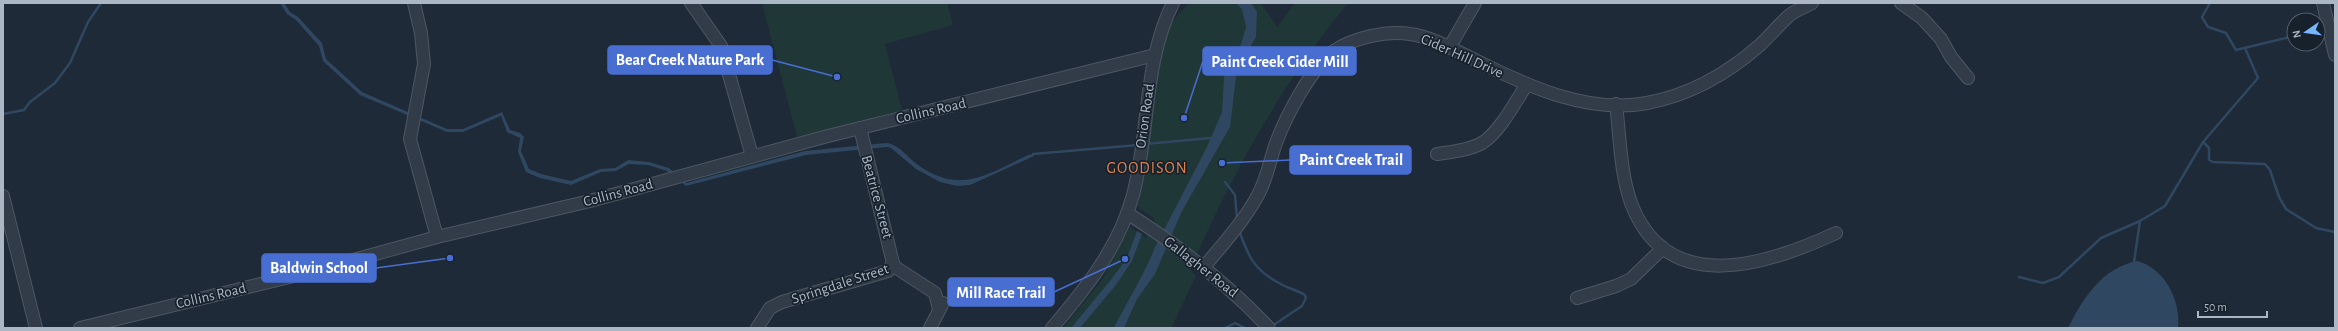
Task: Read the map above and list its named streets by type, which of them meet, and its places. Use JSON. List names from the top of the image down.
{
  "streets": {
    "street": [
      "Cider Hill Drive",
      "Collins Road",
      "Orion Road",
      "Beatrice Street",
      "Gallagher Road",
      "Springdale Street"
    ]
  },
  "crossings": [
    ["Cider Hill Drive", "Gallagher Road"],
    ["Collins Road", "Orion Road"],
    ["Collins Road", "Beatrice Street"],
    ["Orion Road", "Gallagher Road"],
    ["Beatrice Street", "Springdale Street"]
  ],
  "districts": ["GOODISON"],
  "places": [
    "Bear Creek Nature Park",
    "Paint Creek Cider Mill",
    "Paint Creek Trail",
    "Baldwin School",
    "Mill Race Trail"
  ],
  "scale_bar": "50 m",
  "north": "left"
}
